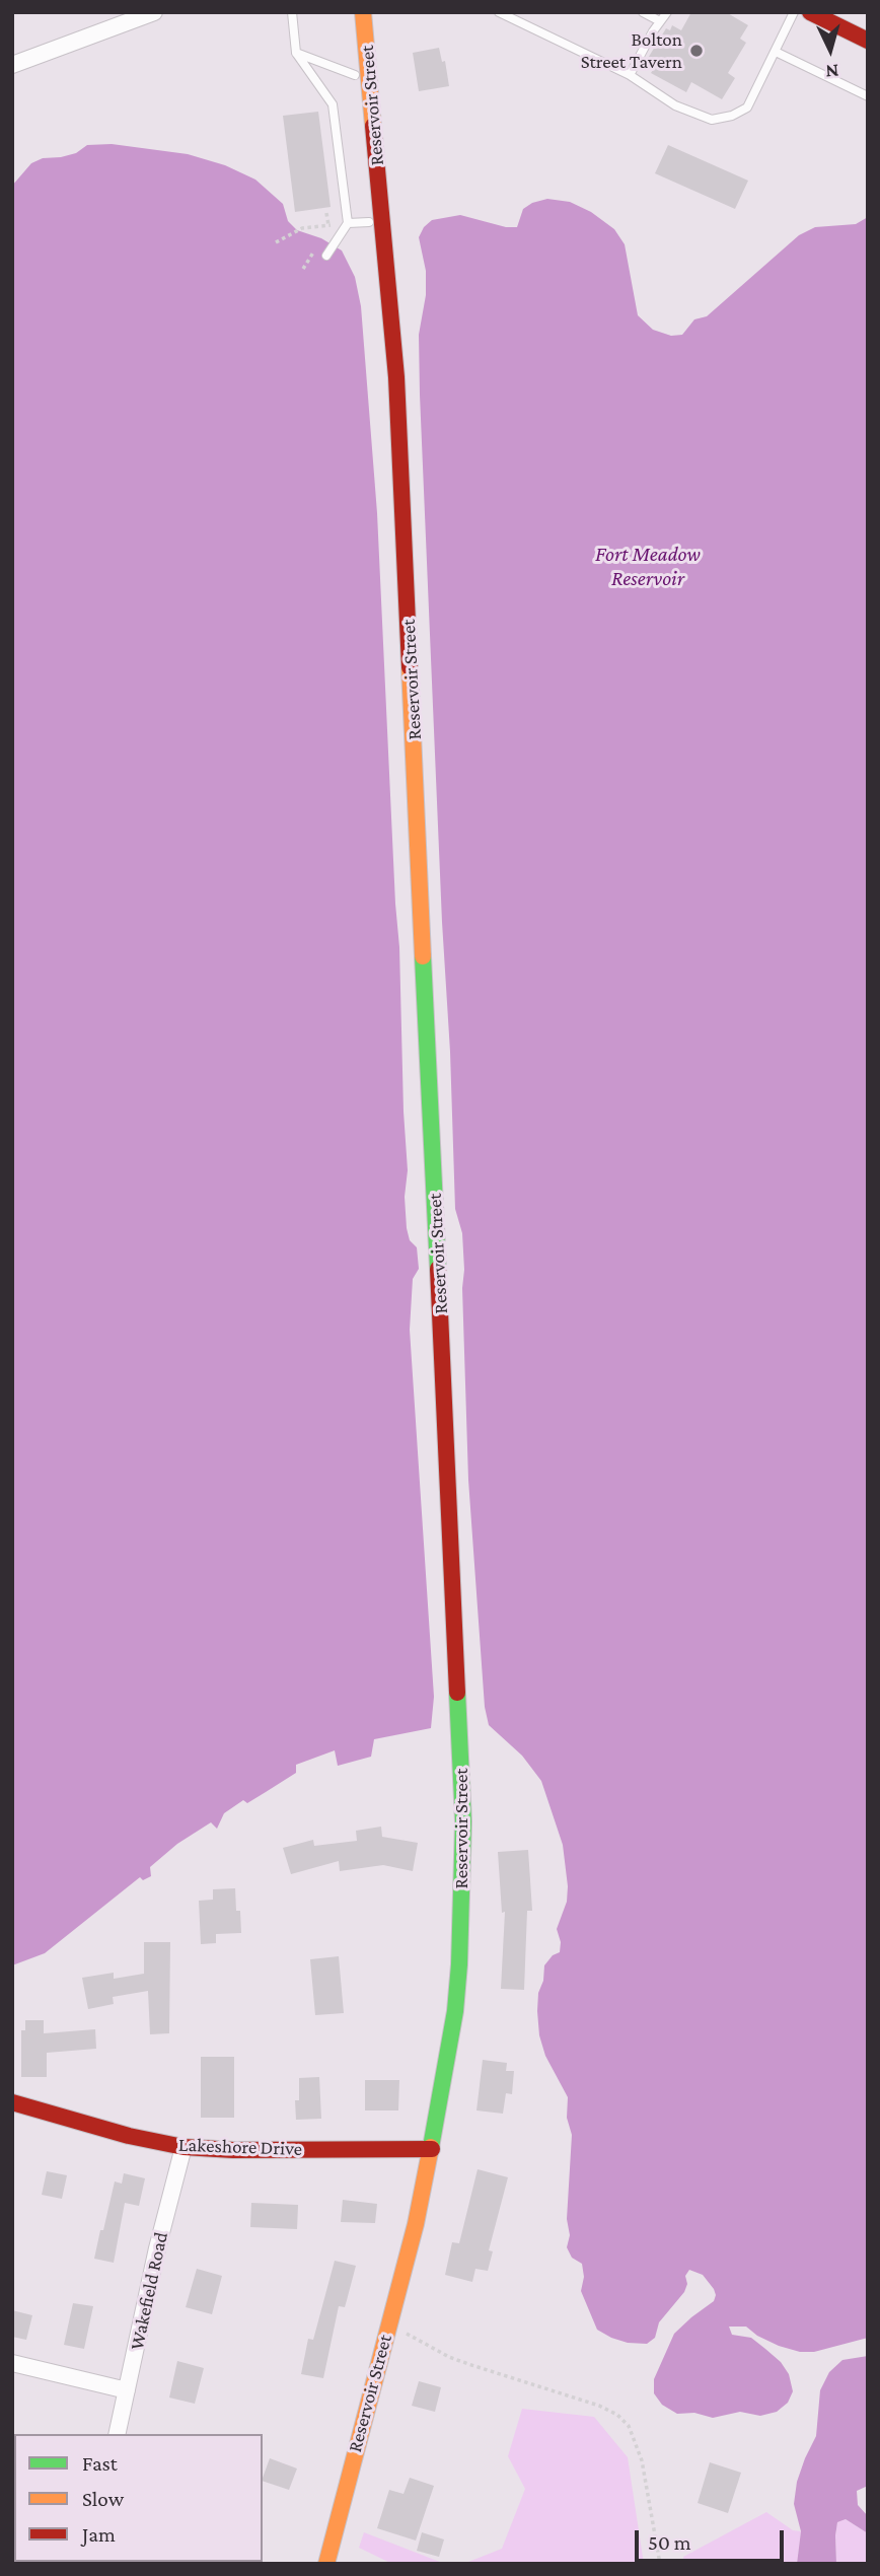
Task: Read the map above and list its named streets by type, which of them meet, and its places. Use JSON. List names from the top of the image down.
{
  "streets": {
    "street": ["Reservoir Street", "Lakeshore Drive", "Wakefield Road"]
  },
  "crossings": [
    ["Reservoir Street", "Lakeshore Drive"],
    ["Lakeshore Drive", "Wakefield Road"]
  ],
  "water": ["Fort Meadow Reservoir"],
  "places": ["Bolton Street Tavern"],
  "legend": ["Fast", "Slow", "Jam"],
  "scale_bar": "50 m",
  "north": "bottom"
}
